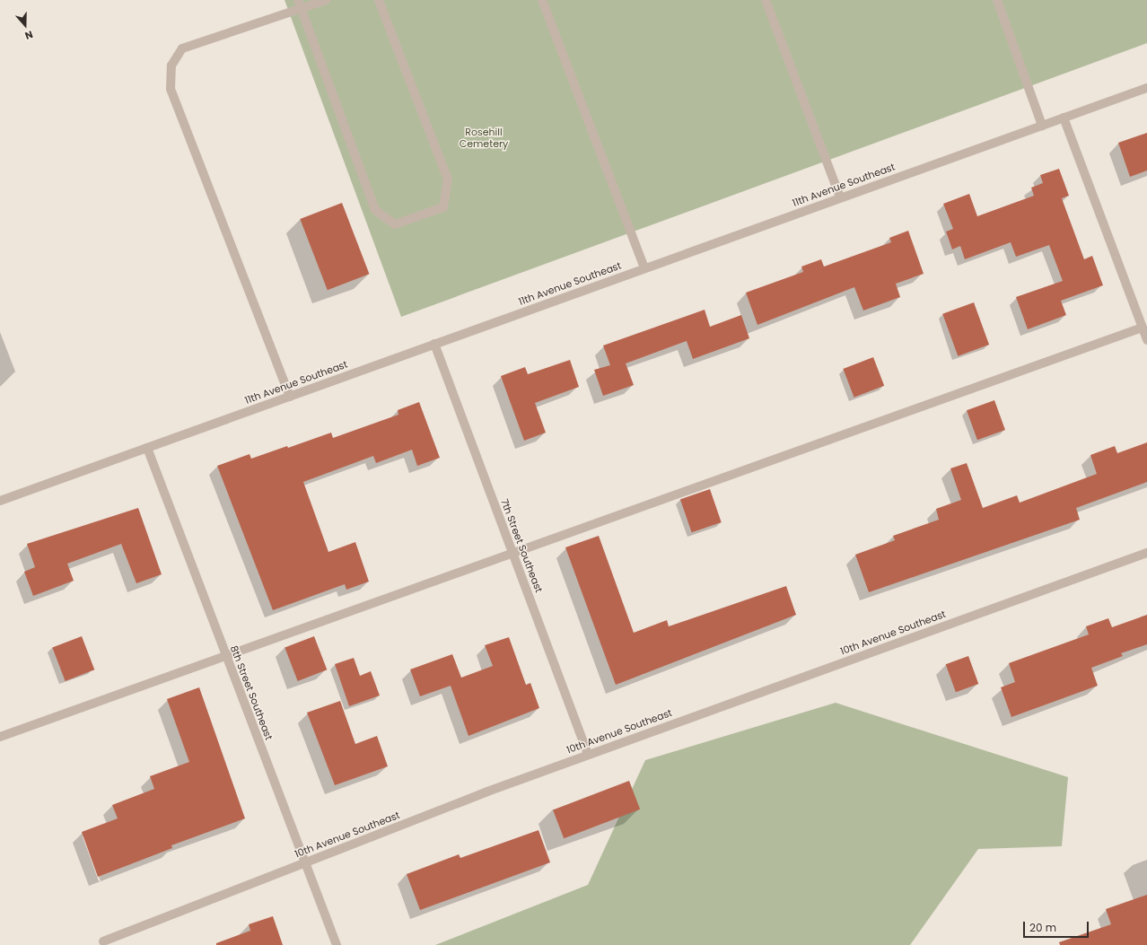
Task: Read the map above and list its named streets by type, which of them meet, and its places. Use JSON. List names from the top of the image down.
{
  "streets": {
    "street": [
      "11th Avenue Southeast",
      "7th Street Southeast",
      "10th Avenue Southeast",
      "8th Street Southeast"
    ]
  },
  "crossings": [
    ["11th Avenue Southeast", "7th Street Southeast"],
    ["11th Avenue Southeast", "8th Street Southeast"],
    ["7th Street Southeast", "10th Avenue Southeast"],
    ["10th Avenue Southeast", "8th Street Southeast"]
  ],
  "parks": ["Rosehill Cemetery"],
  "scale_bar": "20 m",
  "north": "bottom"
}
